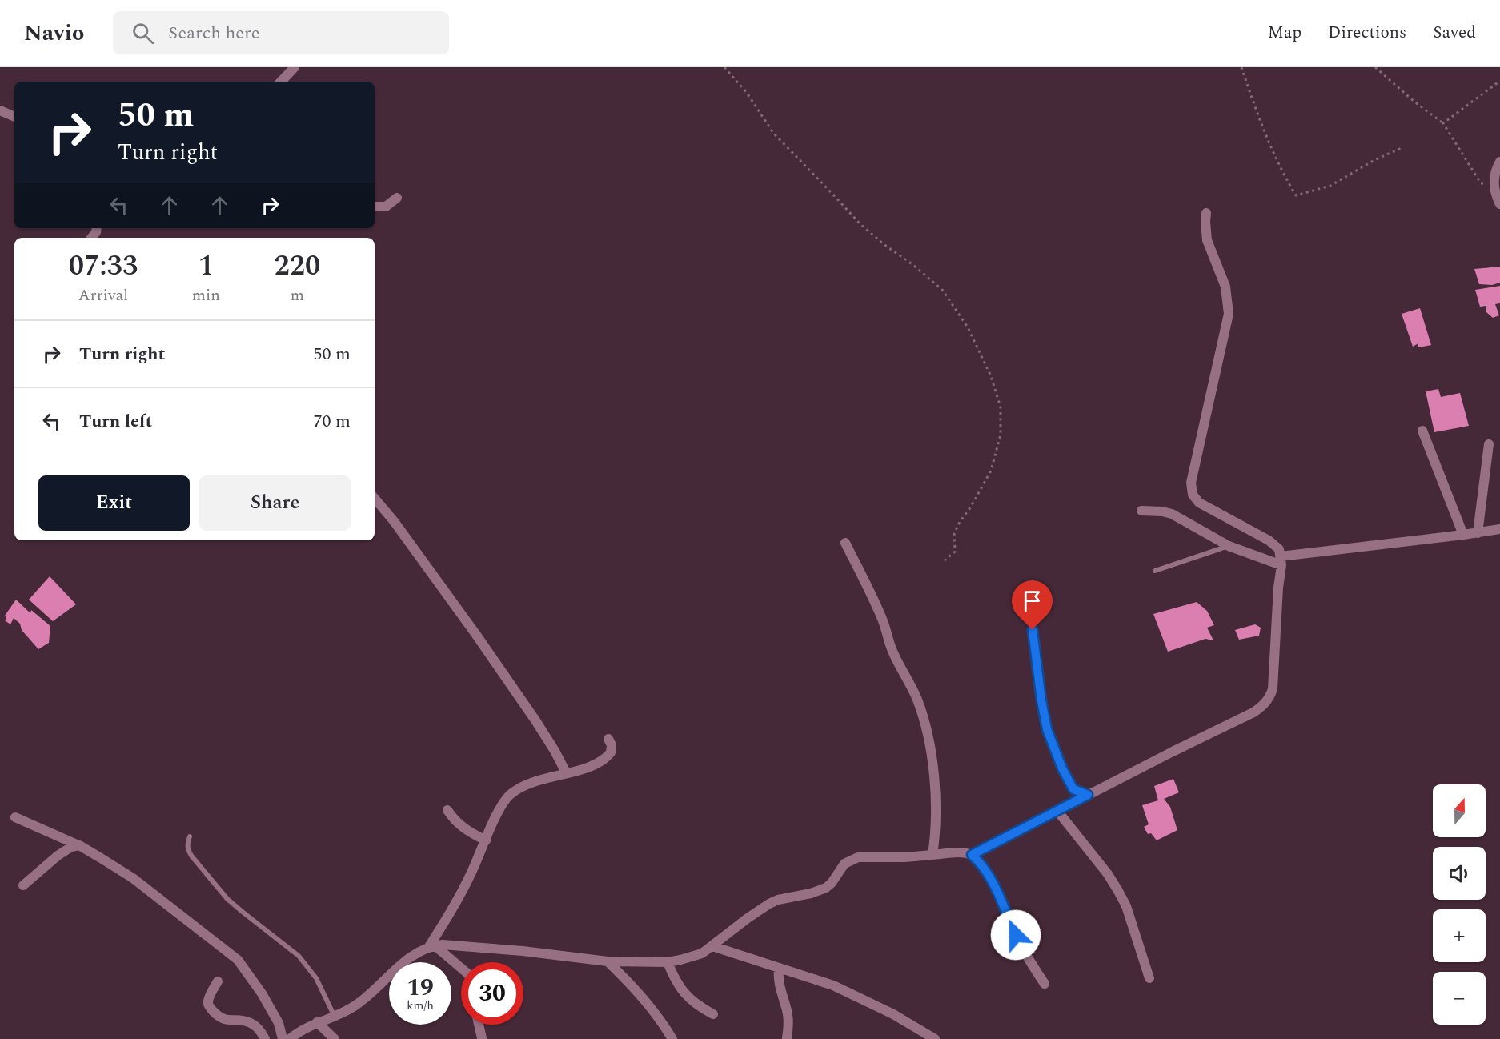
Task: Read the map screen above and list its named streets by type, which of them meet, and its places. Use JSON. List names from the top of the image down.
{
  "north": "top",
  "page": {
    "header": "Navio",
    "search": "Search here",
    "nav": ["Map", "Directions", "Saved"],
    "turn": ["50 m", "Turn right"],
    "eta": [
      "07:33",
      "Arrival",
      "1",
      "min",
      "220",
      "m"
    ],
    "list": [
      {
        "name": "Turn right",
        "value": "50 m"
      },
      {
        "name": "Turn left",
        "value": "70 m"
      }
    ],
    "buttons": ["Exit", "Share"],
    "map_buttons": ["+", "−"],
    "speed": "19 km/h",
    "limit": "30"
  }
}
